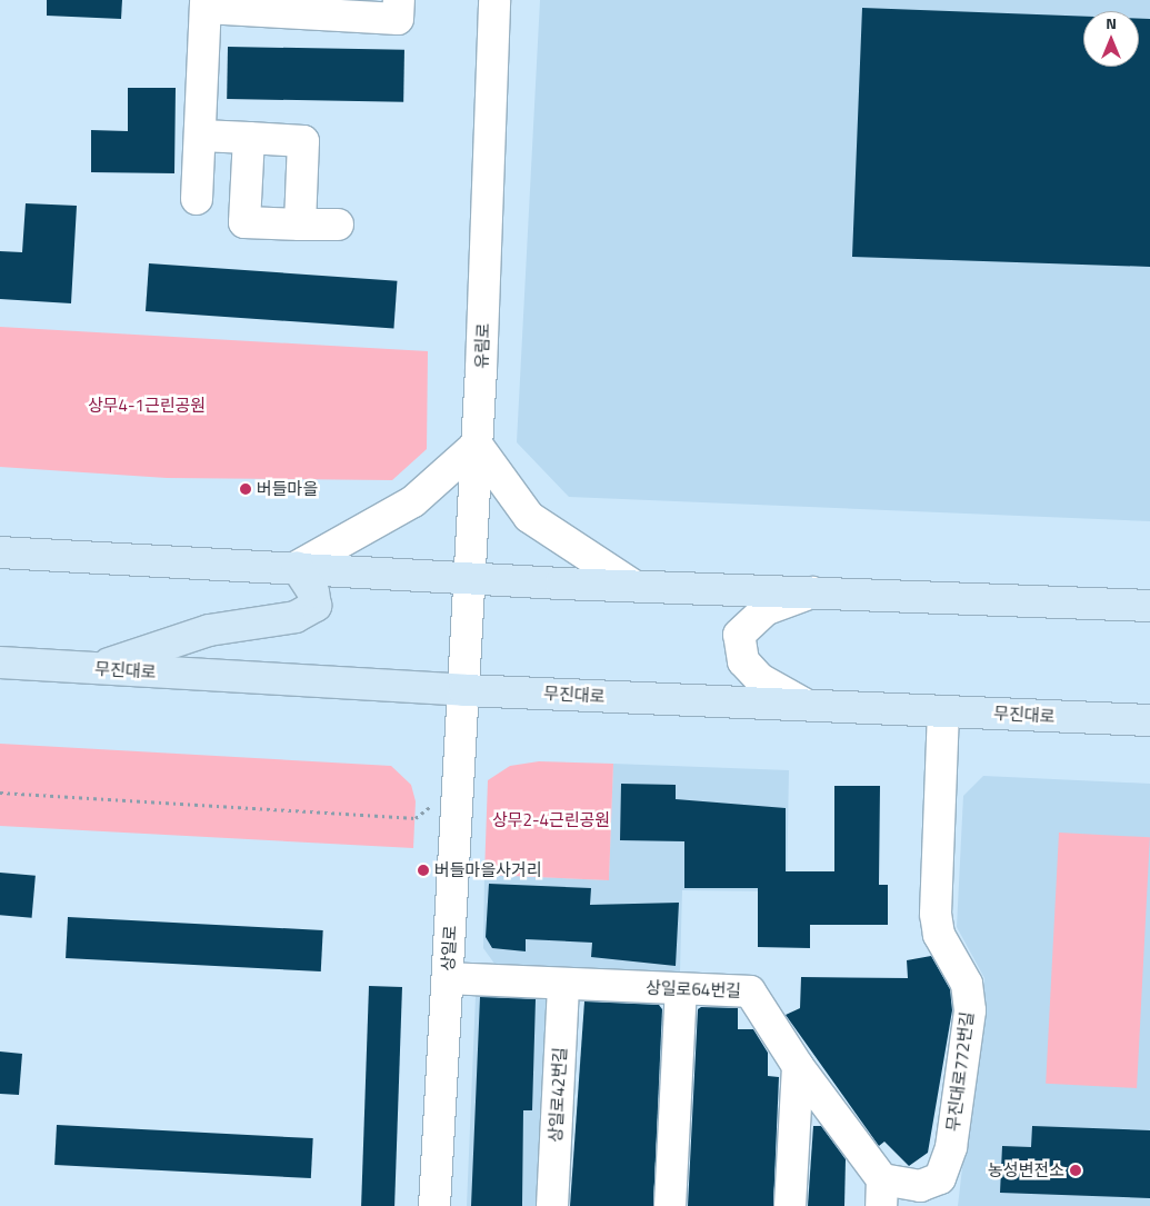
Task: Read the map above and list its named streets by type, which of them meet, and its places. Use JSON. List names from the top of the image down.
{
  "streets": {
    "main road": ["무진대로"],
    "street": [
      "유림로",
      "상일로",
      "상일로64번길",
      "무진대로772번길",
      "상일로42번길"
    ]
  },
  "crossings": [
    ["유림로", "무진대로"],
    ["유림로", "상일로"],
    ["무진대로", "상일로"],
    ["무진대로", "무진대로772번길"],
    ["상일로", "상일로64번길"],
    ["상일로64번길", "무진대로772번길"],
    ["상일로64번길", "상일로42번길"]
  ],
  "parks": ["상무4-1근린공원", "상무2-4근린공원"],
  "places": ["버들마을", "버들마을사거리", "농성변전소"],
  "north": "top"
}
